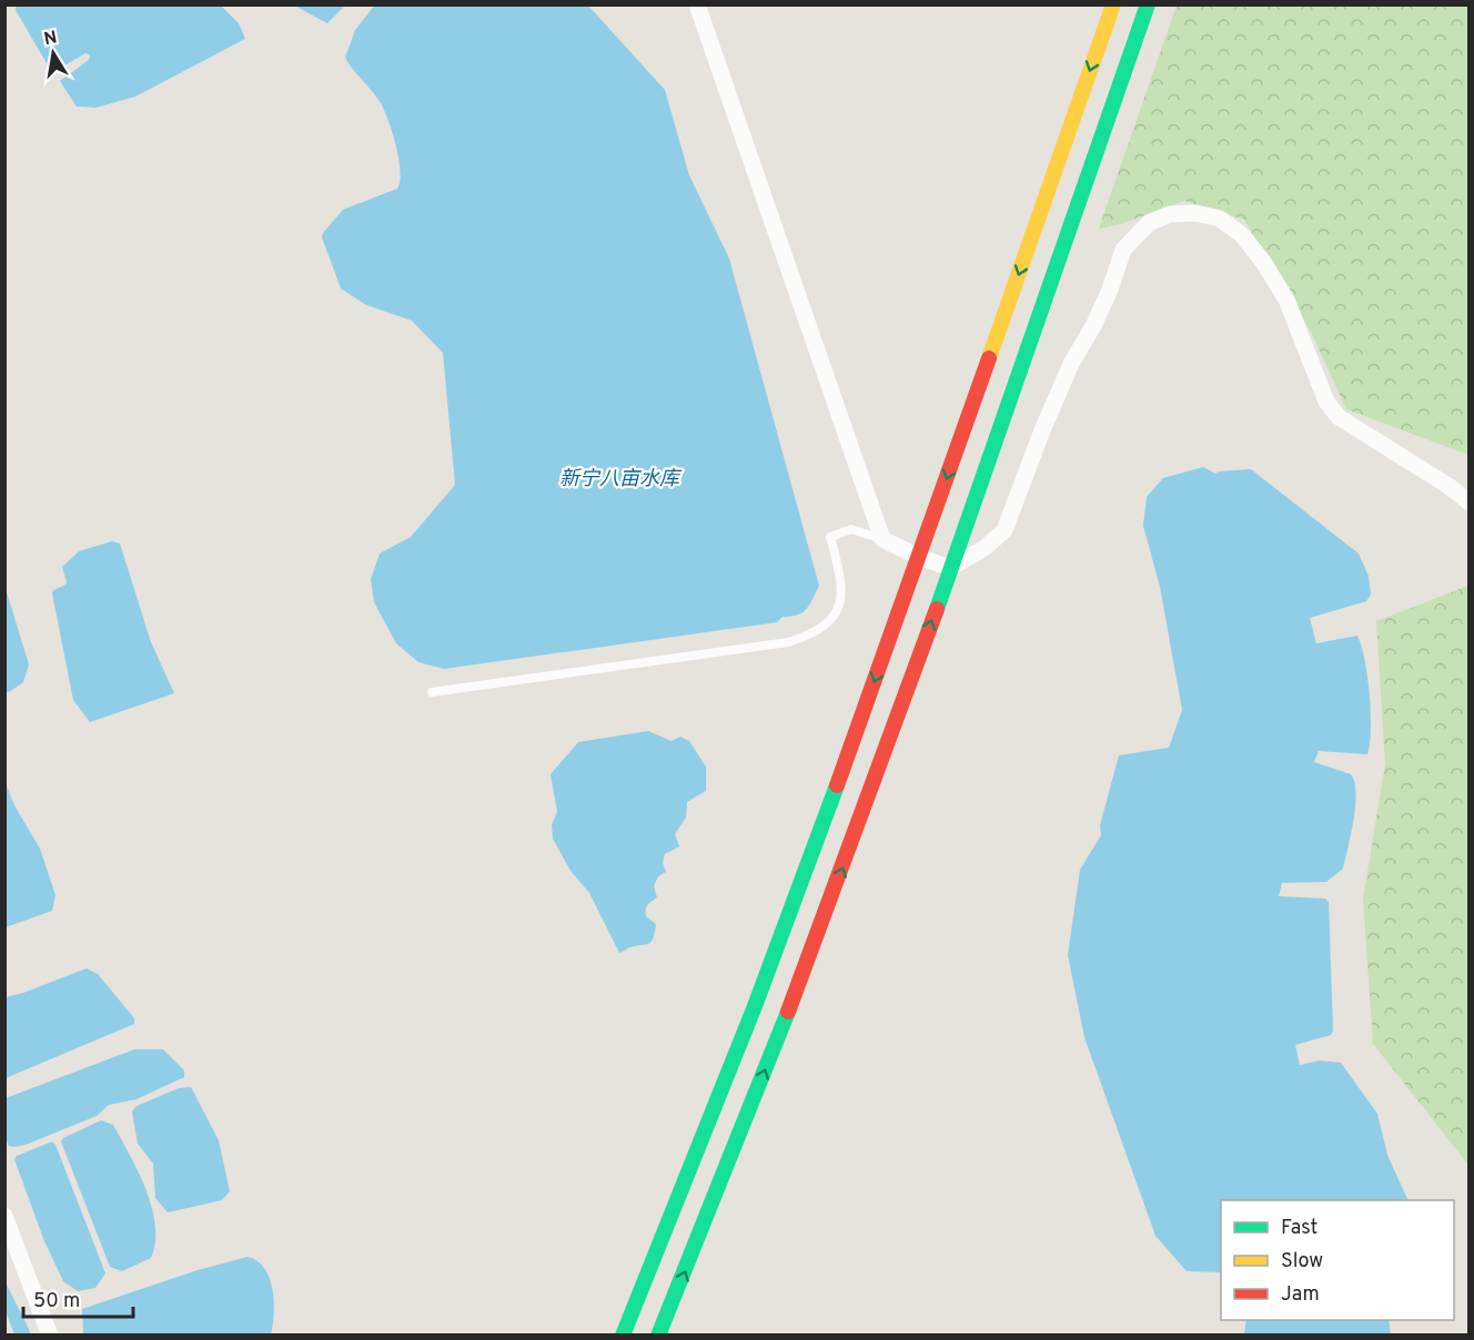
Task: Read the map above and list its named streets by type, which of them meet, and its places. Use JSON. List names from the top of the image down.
{
  "water": ["新宁八亩水库"],
  "legend": ["Fast", "Slow", "Jam"],
  "scale_bar": "50 m",
  "north": "top"
}
